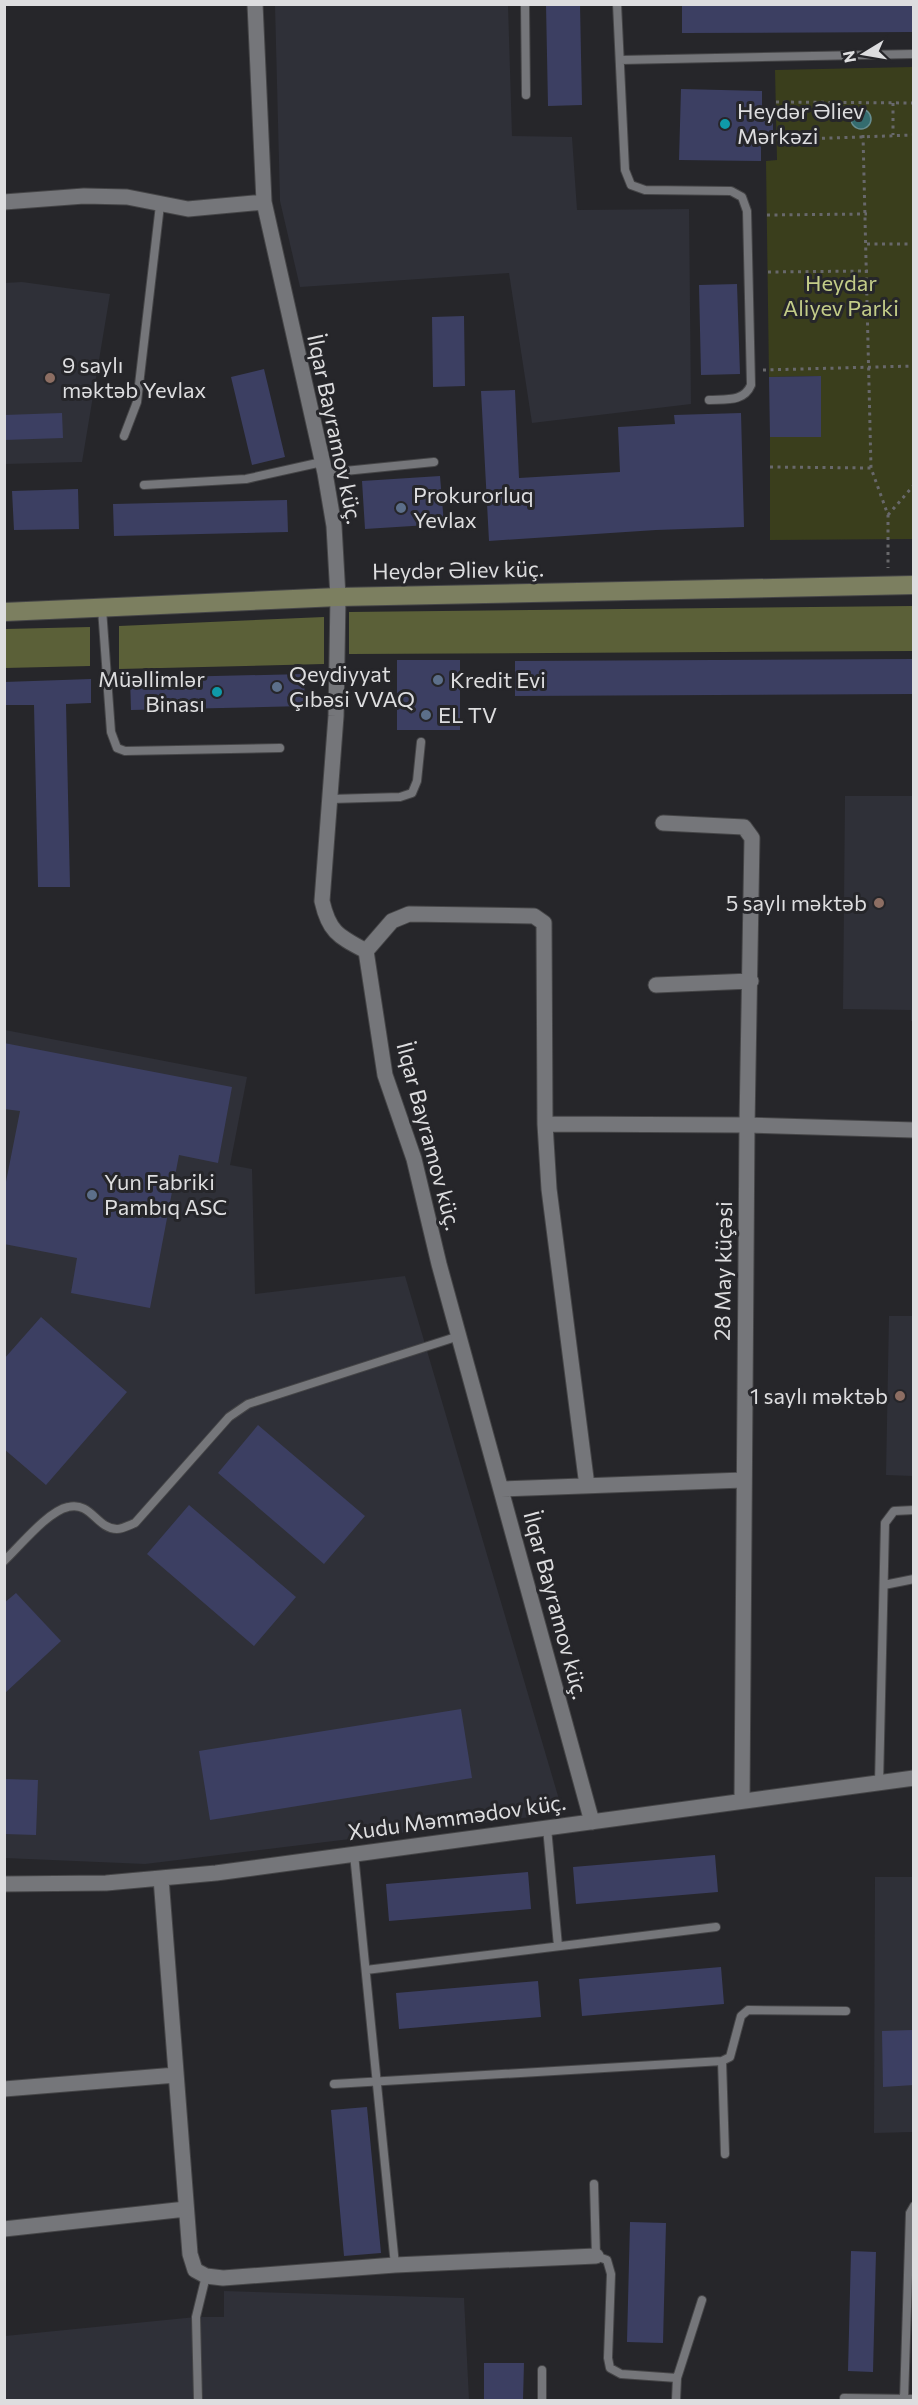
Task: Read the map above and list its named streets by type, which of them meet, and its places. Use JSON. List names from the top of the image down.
{
  "streets": {
    "street": [
      "İlqar Bayramov küç.",
      "Heydər Əliev küç.",
      "28 May küçəsi",
      "Xudu Məmmədov küç."
    ]
  },
  "crossings": [
    ["İlqar Bayramov küç.", "Heydər Əliev küç."],
    ["İlqar Bayramov küç.", "Xudu Məmmədov küç."],
    ["28 May küçəsi", "Xudu Məmmədov küç."]
  ],
  "parks": ["Heydar Aliyev Parki"],
  "places": [
    "Heydər Əliev Mərkəzi",
    "9 saylı məktəb Yevlax",
    "Prokurorluq Yevlax",
    "Kredit Evi",
    "Qeydiyyat Çıbəsi VVAQ",
    "Müəllimlər Binası",
    "EL TV",
    "5 saylı məktəb",
    "Yun Fabriki Pambıq ASC",
    "1 saylı məktəb"
  ],
  "north": "left"
}
